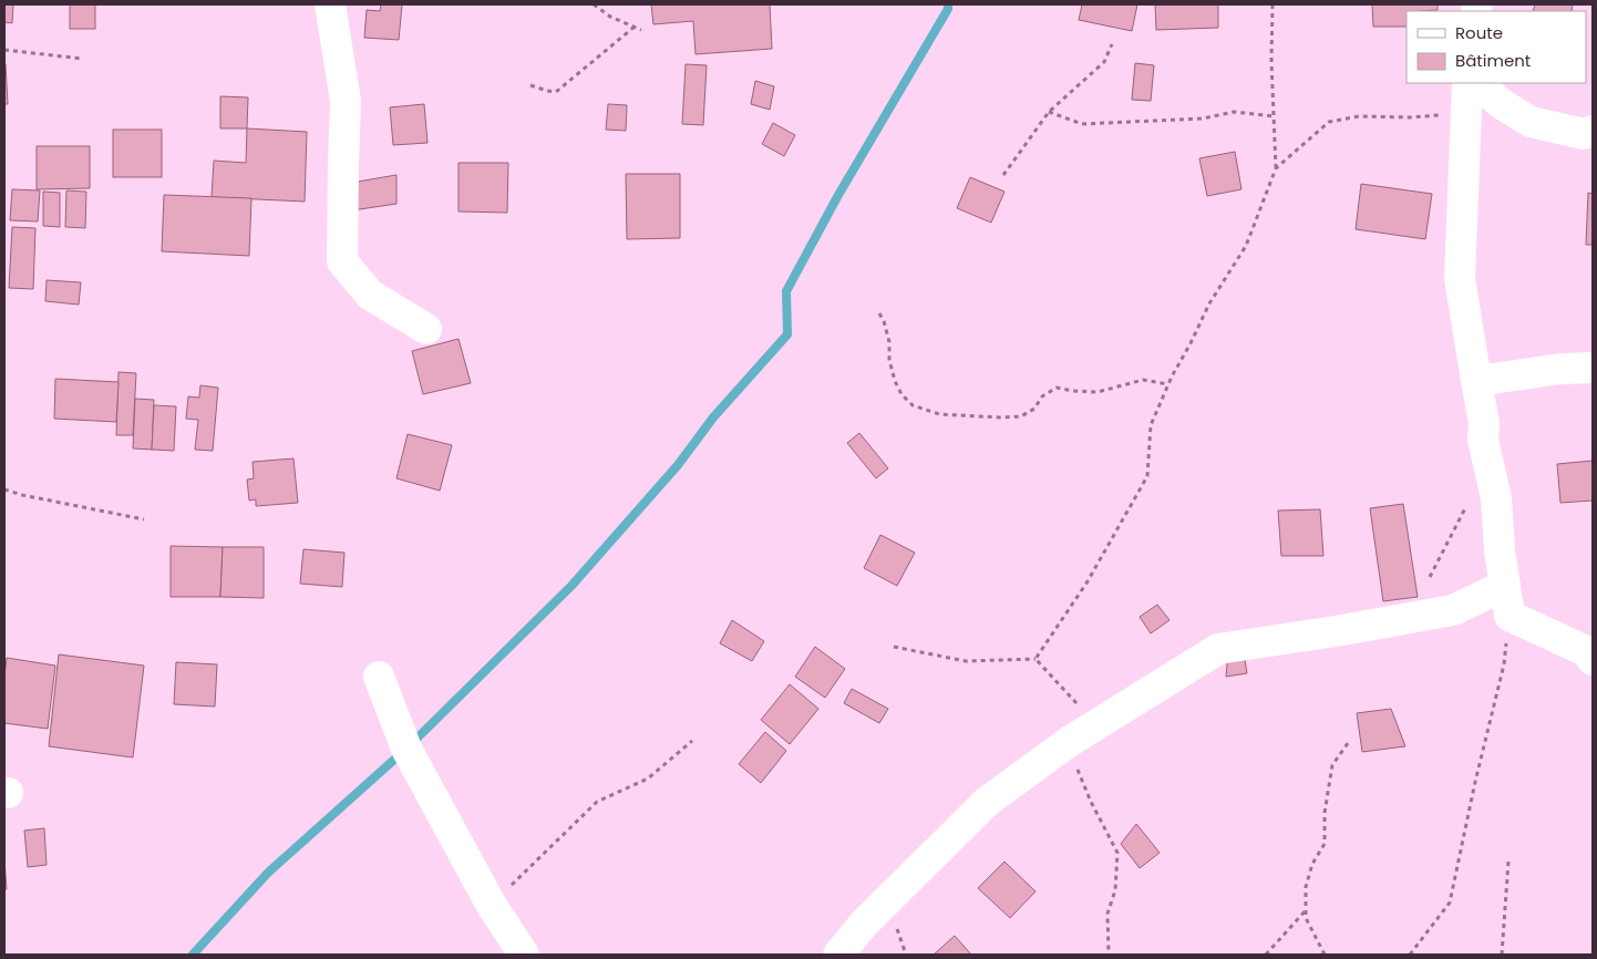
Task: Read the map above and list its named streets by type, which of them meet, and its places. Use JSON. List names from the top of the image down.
{
  "legend": ["Route", "Bâtiment"]
}
